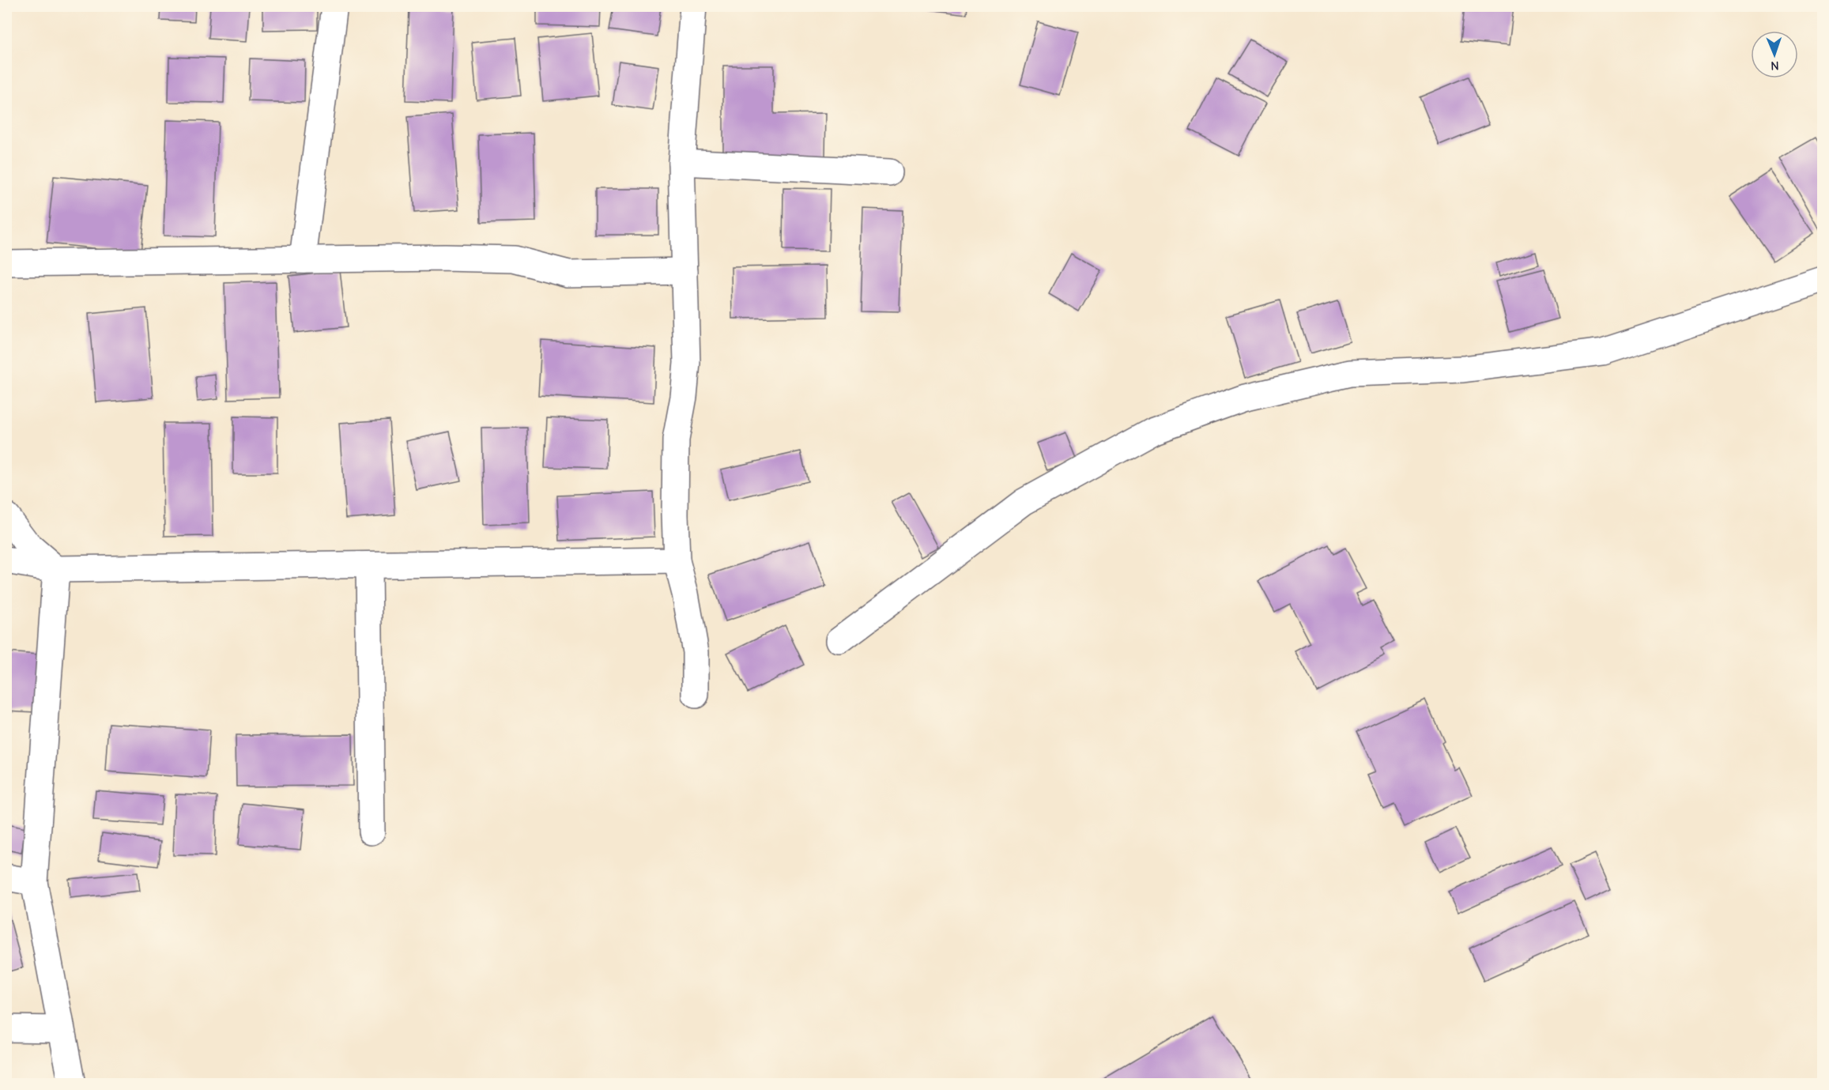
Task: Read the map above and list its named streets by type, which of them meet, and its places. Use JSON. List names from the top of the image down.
{
  "north": "bottom"
}
